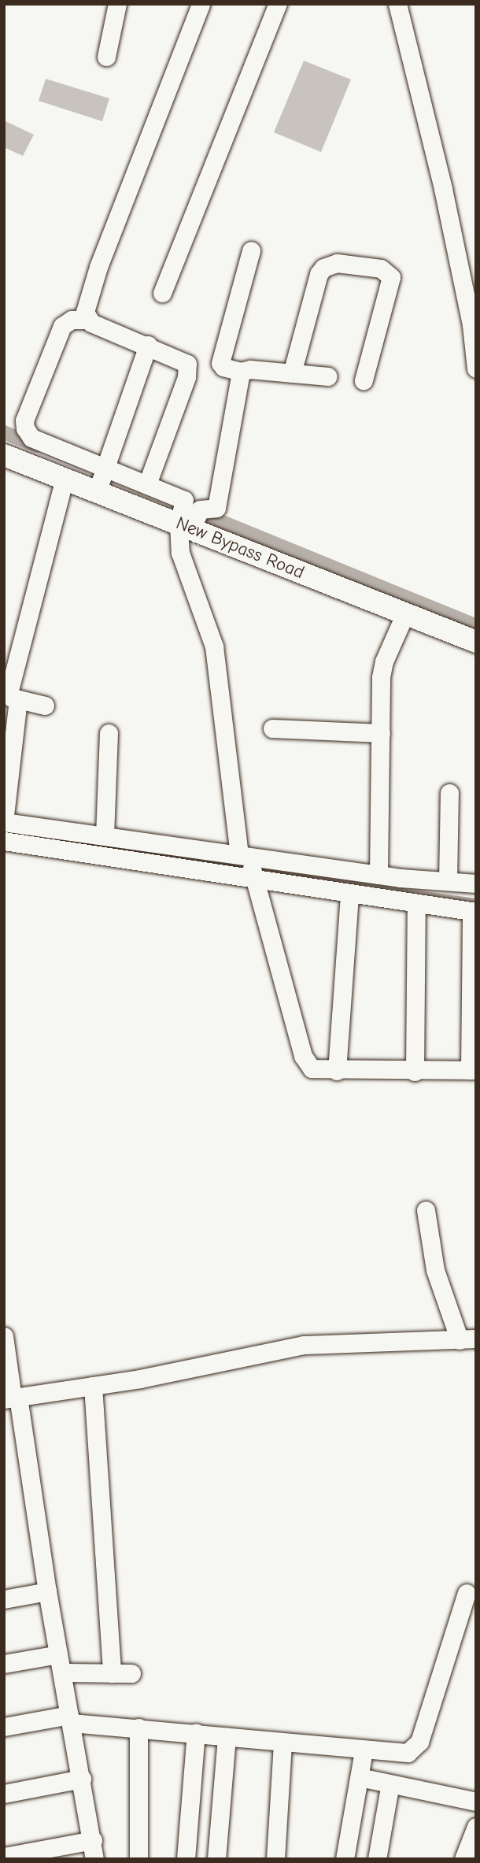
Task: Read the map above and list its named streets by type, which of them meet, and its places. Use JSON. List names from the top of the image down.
{
  "streets": {
    "main road": ["New Bypass Road"]
  }
}
